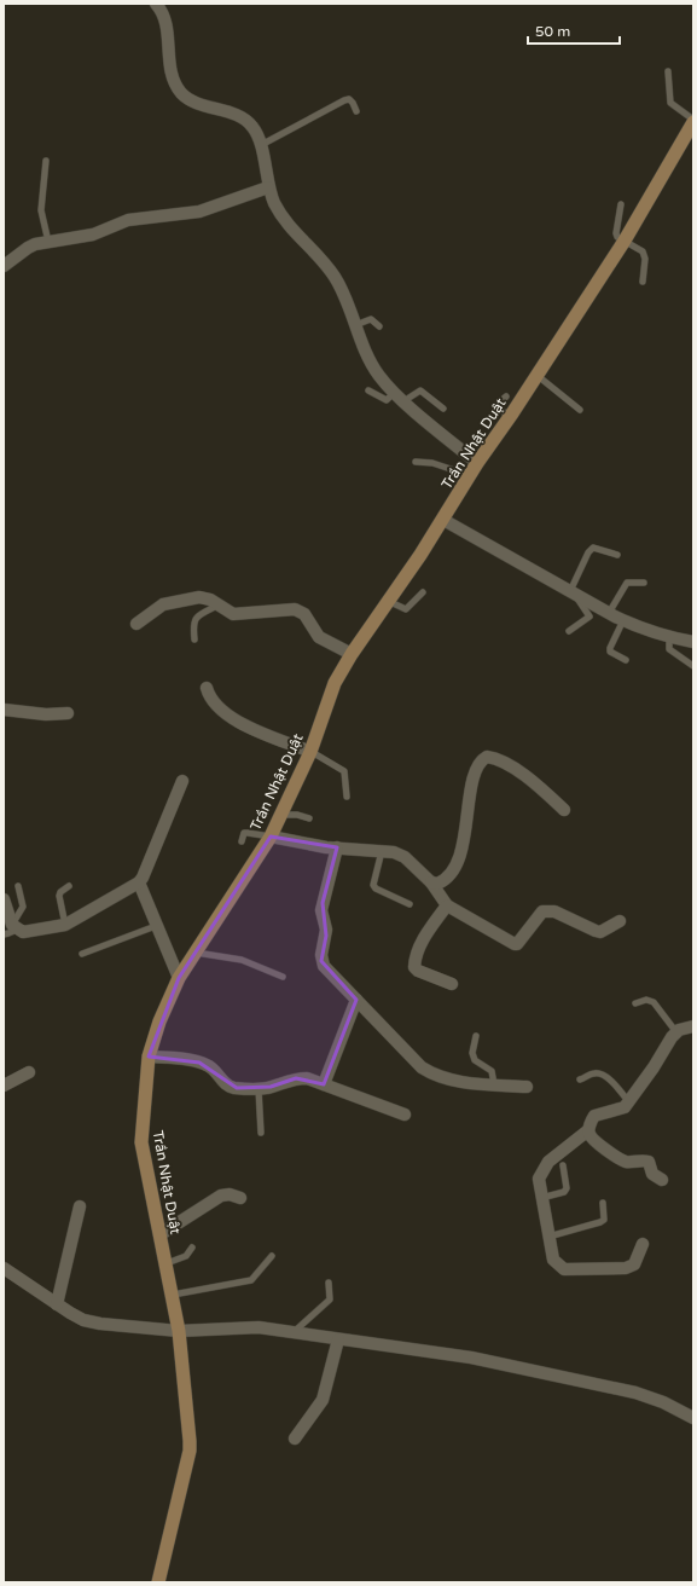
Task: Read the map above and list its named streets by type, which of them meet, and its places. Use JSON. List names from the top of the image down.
{
  "streets": {
    "main road": ["Trần Nhật Duật"]
  },
  "scale_bar": "50 m"
}
